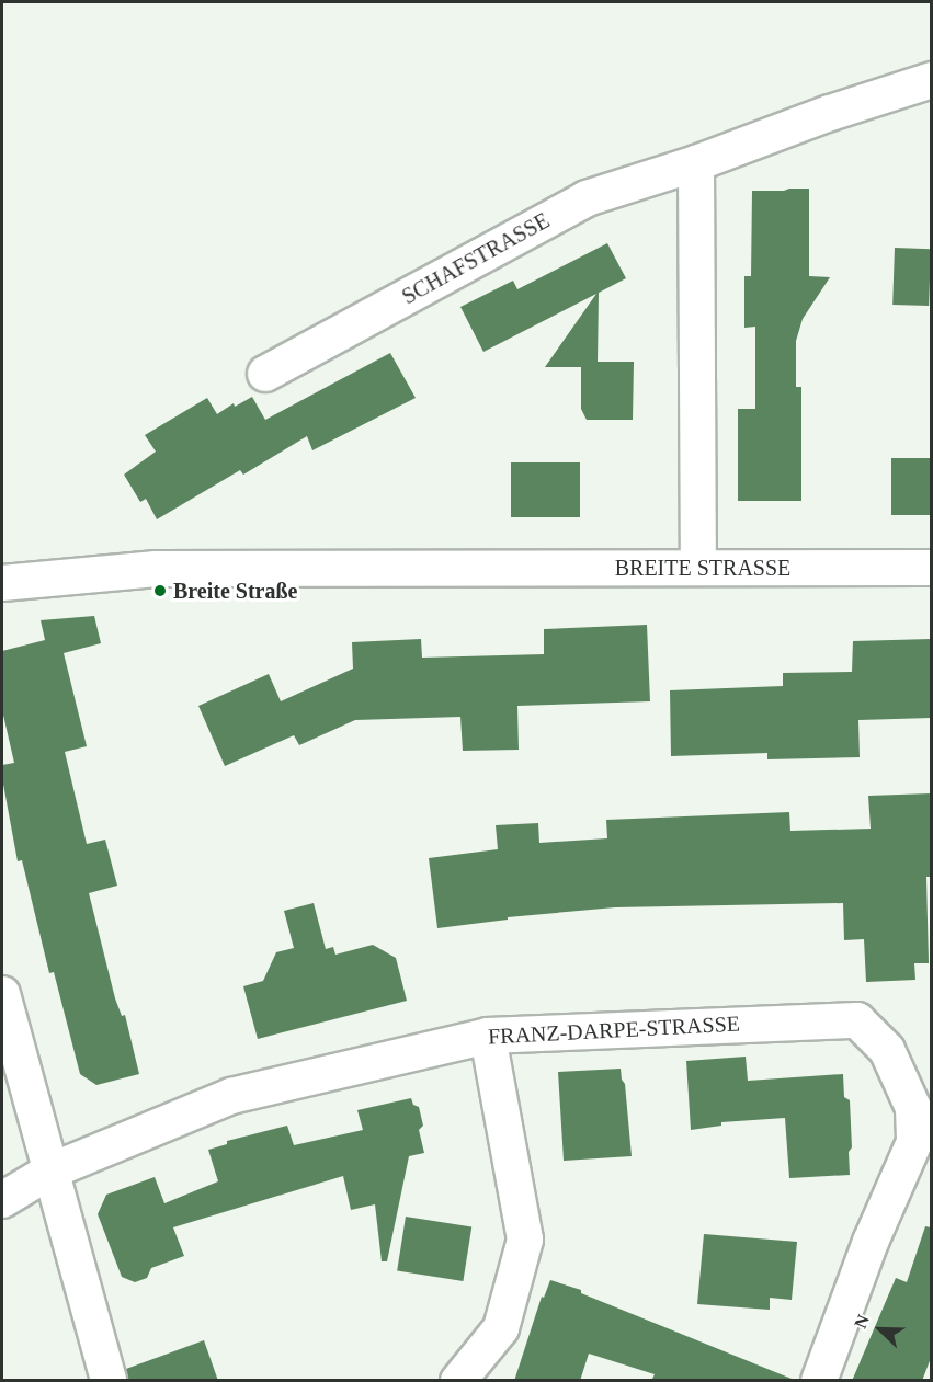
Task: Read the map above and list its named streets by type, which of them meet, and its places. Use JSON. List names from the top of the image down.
{
  "streets": {
    "street": ["SCHAFSTRASSE", "BREITE STRASSE", "FRANZ-DARPE-STRASSE"]
  },
  "places": ["Breite Straße"],
  "north": "top left"
}
